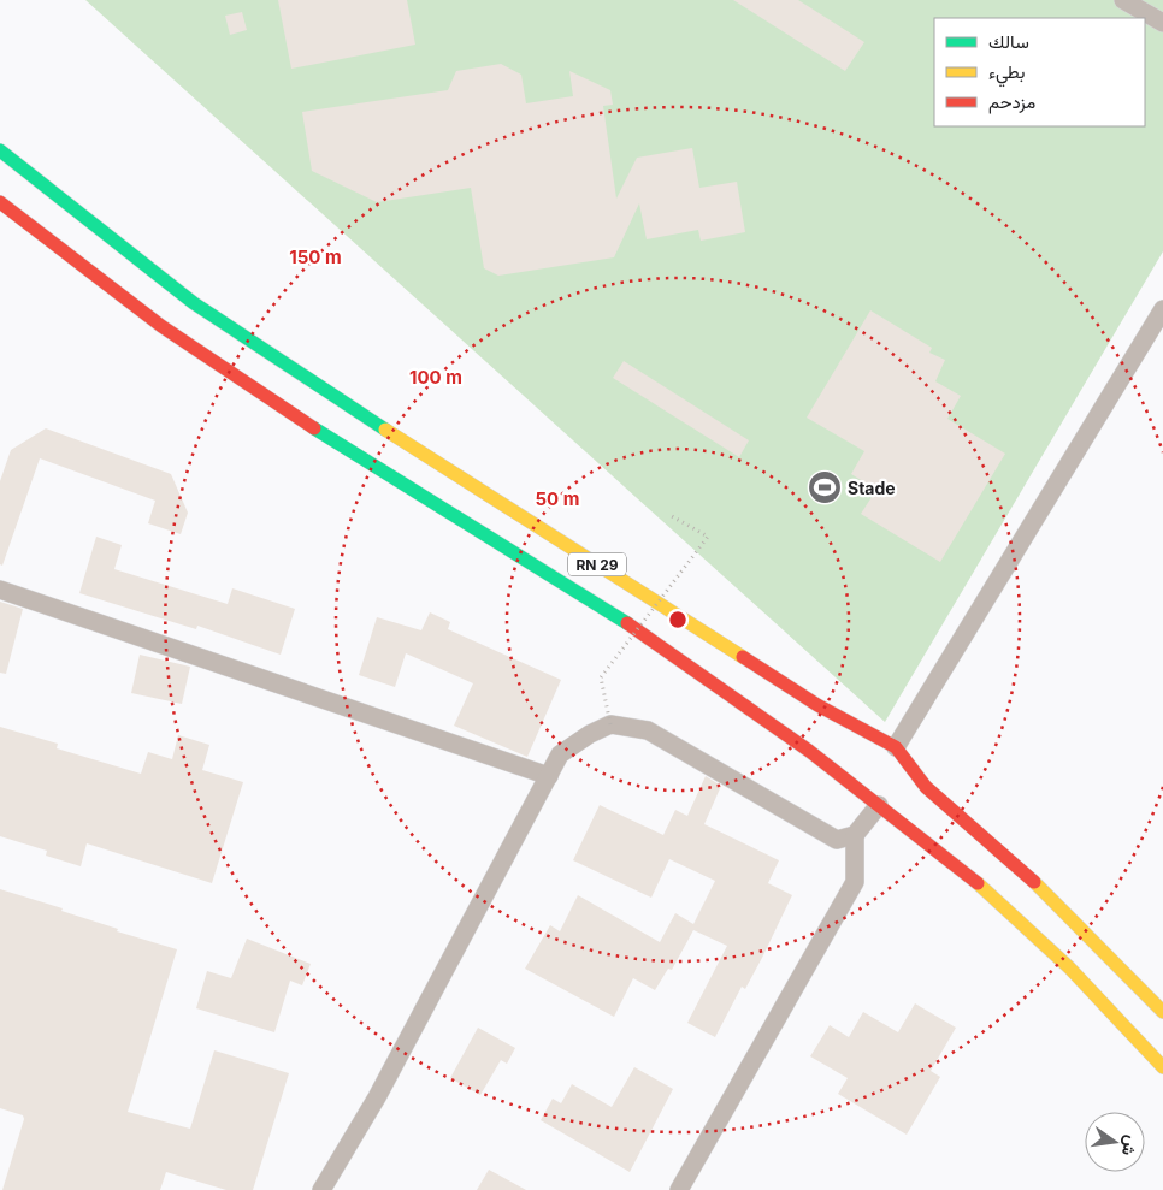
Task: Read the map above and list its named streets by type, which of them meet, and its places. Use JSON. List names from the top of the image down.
{
  "streets": {
    "highway": ["RN 29"]
  },
  "places": {
    "sports": ["Stade"]
  },
  "legend": ["سالك", "بطيء", "مزدحم"],
  "north": "right",
  "rings": ["150 m", "100 m", "50 m"]
}
